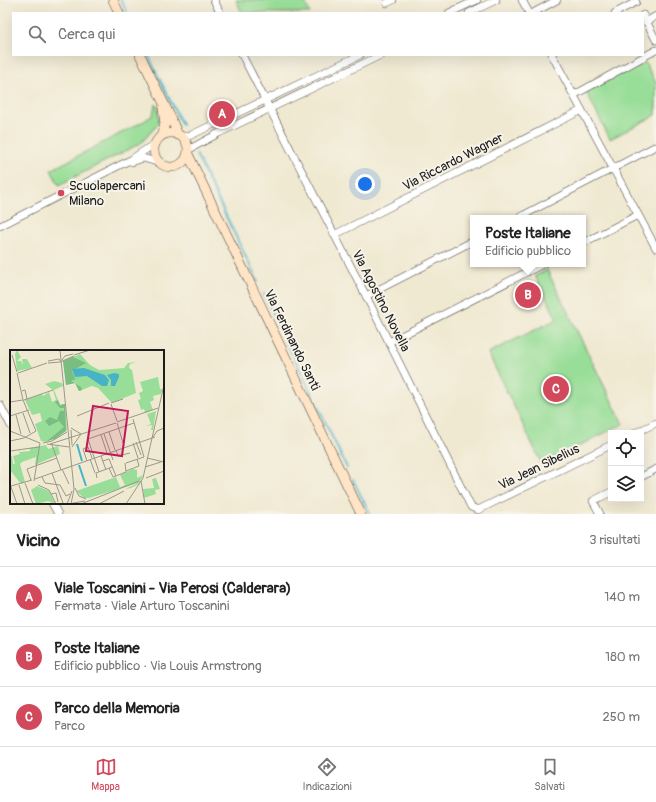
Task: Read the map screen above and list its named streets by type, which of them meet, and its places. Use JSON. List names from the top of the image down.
{
  "streets": {
    "main road": ["Via Ferdinando Santi"],
    "street": ["Via Riccardo Wagner", "Via Agostino Novella", "Via Jean Sibelius"]
  },
  "crossings": [
    ["Via Riccardo Wagner", "Via Agostino Novella"],
    ["Via Agostino Novella", "Via Jean Sibelius"]
  ],
  "places": ["Scuolapercani Milano"],
  "page": {
    "search": "Cerca qui",
    "pins": ["A", "B", "C"],
    "popup": ["Poste Italiane", "Edificio pubblico"],
    "heading": ["Vicino", "3 risultati"],
    "list": [
      {
        "mark": "A",
        "name": "Viale Toscanini - Via Perosi (Calderara)",
        "note": "Fermata · Viale Arturo Toscanini",
        "value": "140 m"
      },
      {
        "mark": "B",
        "name": "Poste Italiane",
        "note": "Edificio pubblico · Via Louis Armstrong",
        "value": "180 m"
      },
      {
        "mark": "C",
        "name": "Parco della Memoria",
        "note": "Parco",
        "value": "250 m"
      }
    ],
    "nav": ["Mappa", "Indicazioni", "Salvati"]
  }
}
